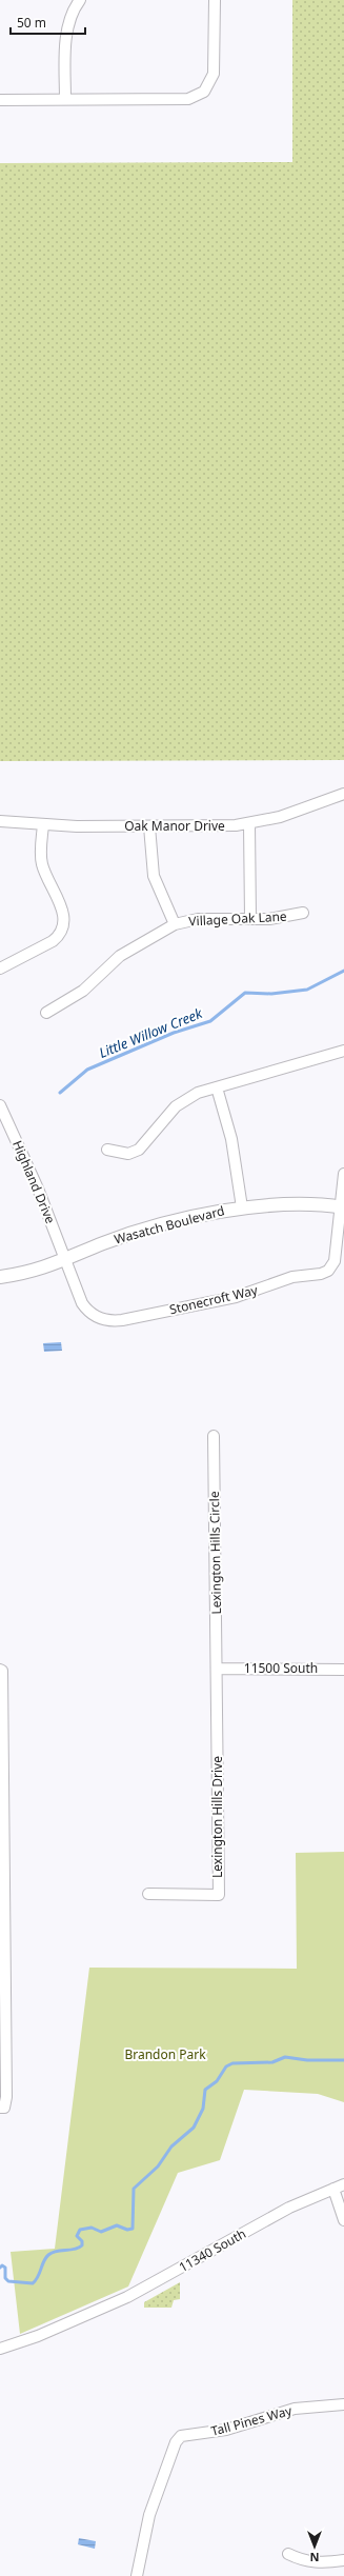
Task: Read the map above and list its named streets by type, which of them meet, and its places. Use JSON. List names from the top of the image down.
{
  "streets": {
    "main road": ["Wasatch Boulevard"],
    "street": [
      "Oak Manor Drive",
      "Village Oak Lane",
      "Highland Drive",
      "Stonecroft Way",
      "Lexington Hills Circle",
      "11500 South",
      "Lexington Hills Drive",
      "11340 South",
      "Tall Pines Way"
    ]
  },
  "crossings": [
    ["Oak Manor Drive", "Village Oak Lane"],
    ["Highland Drive", "Wasatch Boulevard"],
    ["Highland Drive", "Stonecroft Way"],
    ["Wasatch Boulevard", "Stonecroft Way"],
    ["Lexington Hills Circle", "11500 South"],
    ["Lexington Hills Circle", "Lexington Hills Drive"],
    ["11500 South", "Lexington Hills Drive"]
  ],
  "water": ["Little Willow Creek"],
  "parks": ["Brandon Park"],
  "scale_bar": "50 m",
  "north": "bottom"
}
